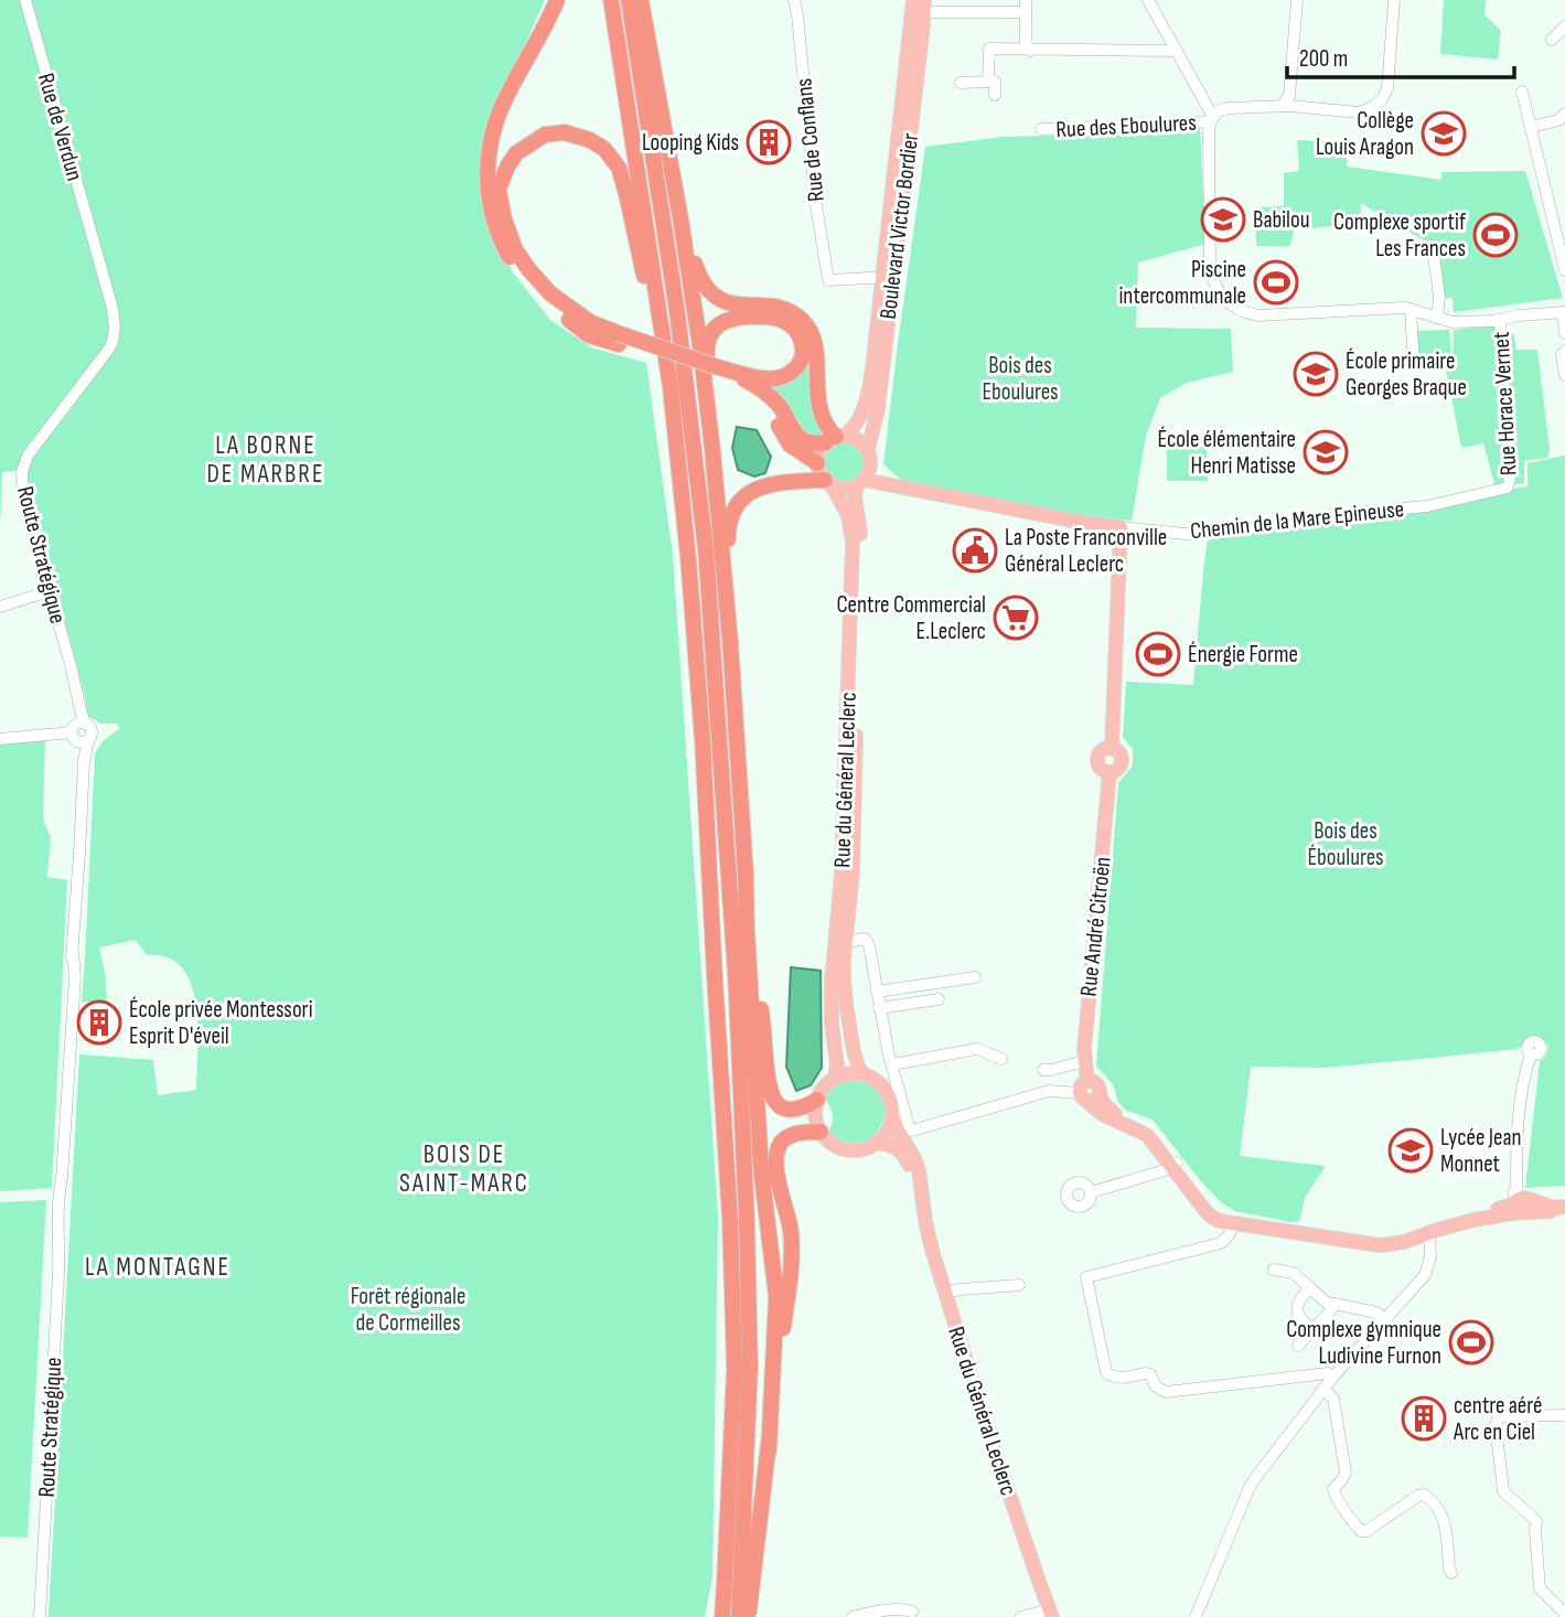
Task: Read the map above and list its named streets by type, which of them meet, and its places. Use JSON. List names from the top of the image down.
{
  "streets": {
    "main road": [
      "Boulevard Victor Bordier",
      "Chemin de la Mare Epineuse",
      "Rue du Général Leclerc",
      "Rue André Citroën"
    ],
    "street": [
      "Rue des Eboulures",
      "Rue de Verdun",
      "Rue de Conflans",
      "Rue Horace Vernet",
      "Route Stratégique"
    ]
  },
  "crossings": [
    ["Rue de Verdun", "Route Stratégique"],
    ["Rue de Conflans", "Boulevard Victor Bordier"],
    ["Boulevard Victor Bordier", "Chemin de la Mare Epineuse"],
    ["Boulevard Victor Bordier", "Rue du Général Leclerc"],
    ["Rue Horace Vernet", "Chemin de la Mare Epineuse"],
    ["Chemin de la Mare Epineuse", "Rue du Général Leclerc"],
    ["Chemin de la Mare Epineuse", "Rue André Citroën"]
  ],
  "districts": ["LA BORNE DE MARBRE", "BOIS DE SAINT-MARC", "LA MONTAGNE"],
  "parks": ["Bois des Eboulures", "Bois des Éboulures", "Forêt régionale de Cormeilles"],
  "places": {
    "school or university": [
      "Collège Louis Aragon",
      "Babilou",
      "École primaire Georges Braque",
      "École élémentaire Henri Matisse",
      "Lycée Jean Monnet"
    ],
    "building": ["Looping Kids", "École privée Montessori Esprit D'éveil", "centre aéré Arc en Ciel"],
    "sports": [
      "Complexe sportif Les Frances",
      "Piscine intercommunale",
      "Énergie Forme",
      "Complexe gymnique Ludivine Furnon"
    ],
    "public building": ["La Poste Franconville Général Leclerc"],
    "supermarket": ["Centre Commercial E.Leclerc"]
  },
  "scale_bar": "200 m"
}
